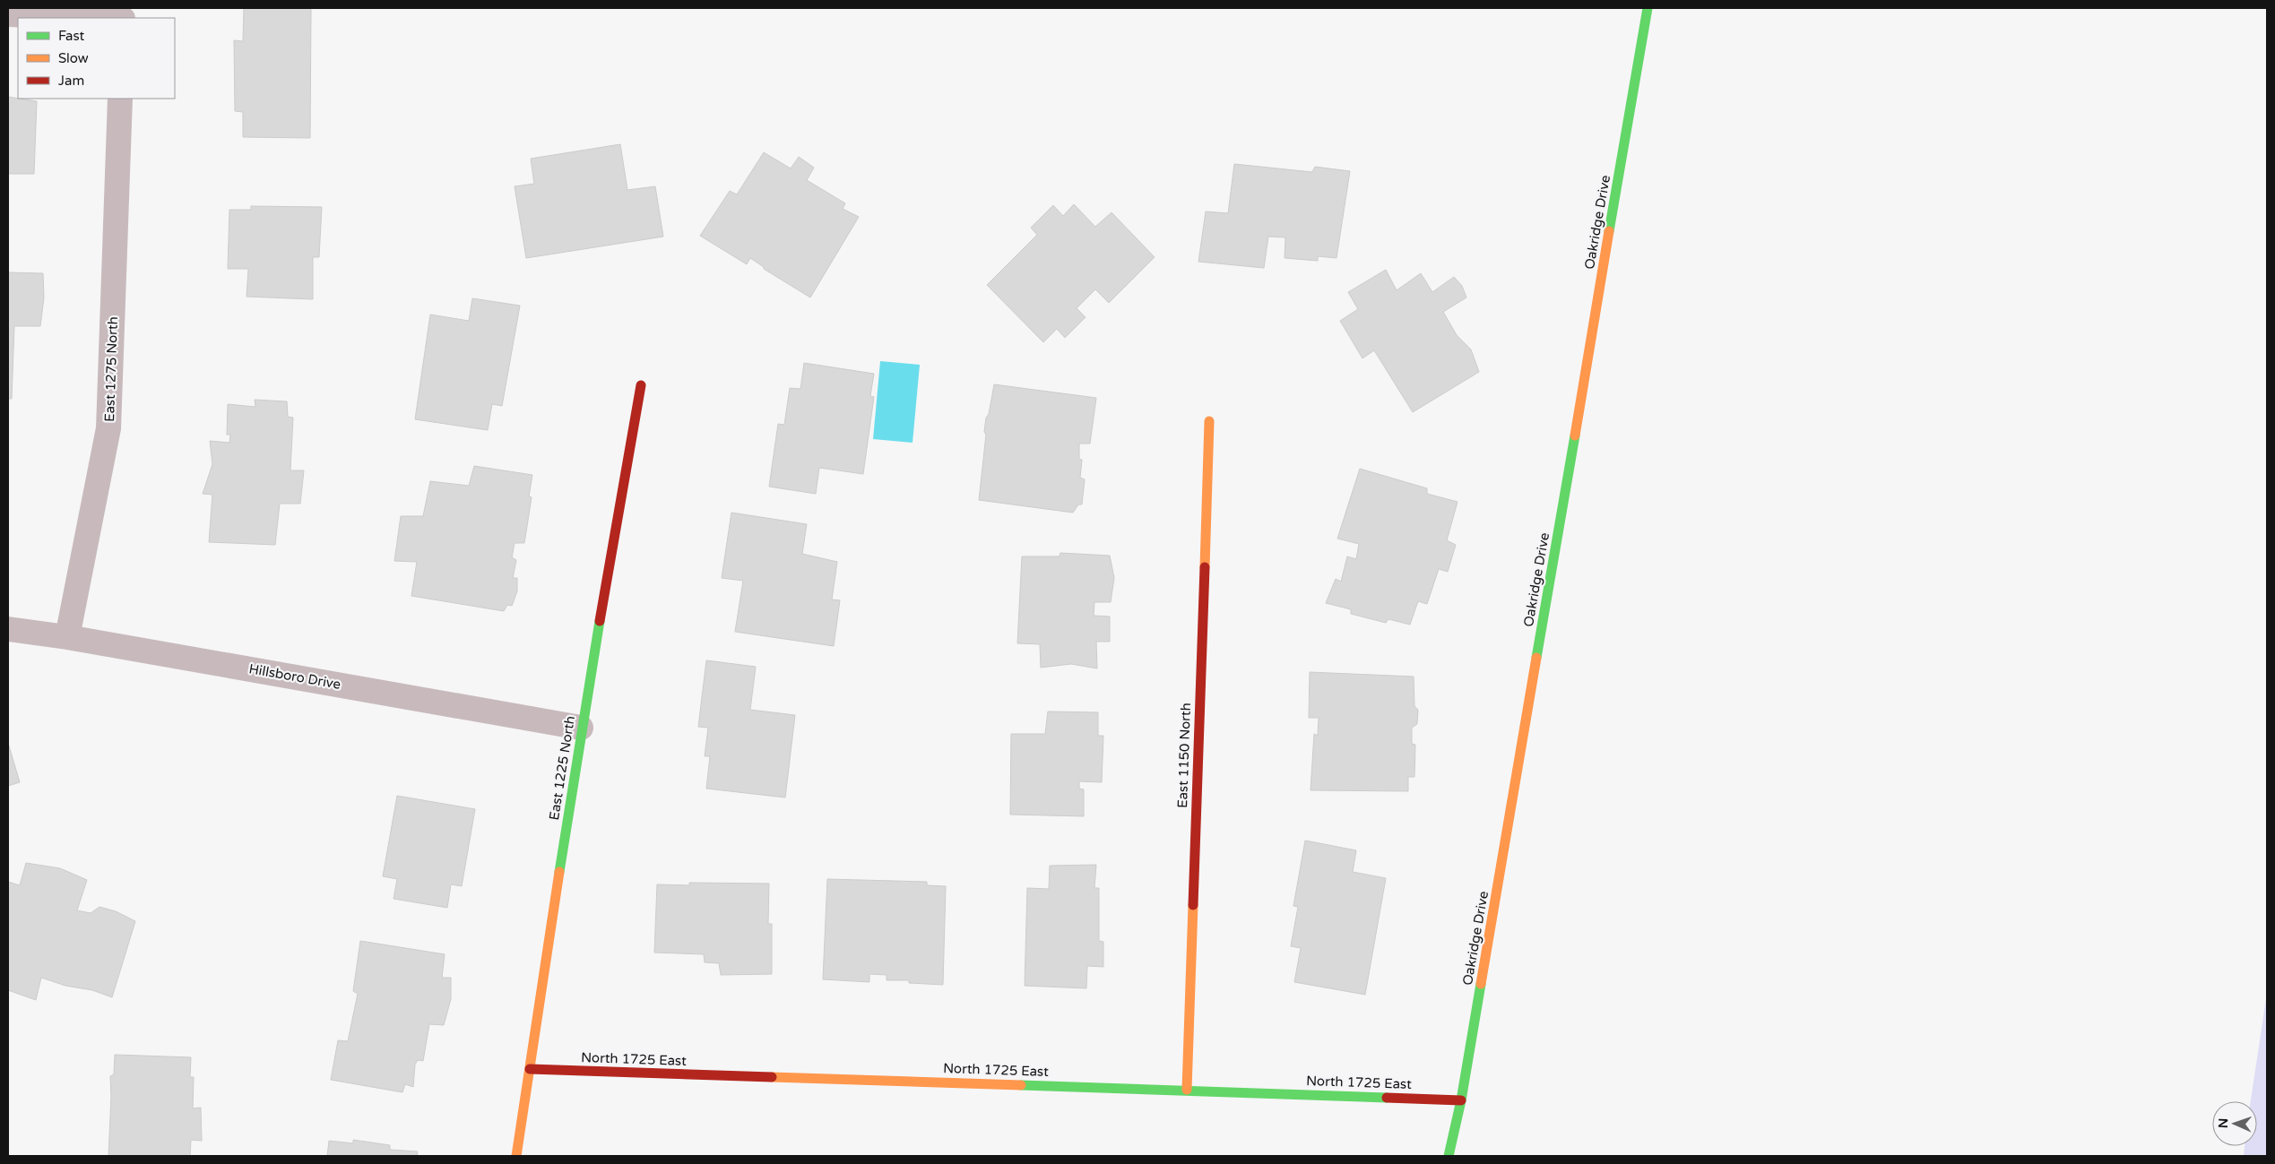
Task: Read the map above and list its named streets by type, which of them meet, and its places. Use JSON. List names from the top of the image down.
{
  "streets": {
    "street": [
      "Oakridge Drive",
      "East 1275 North",
      "Hillsboro Drive",
      "East 1150 North",
      "East 1225 North",
      "North 1725 East"
    ]
  },
  "crossings": [
    ["Oakridge Drive", "North 1725 East"],
    ["East 1275 North", "Hillsboro Drive"],
    ["Hillsboro Drive", "East 1225 North"],
    ["East 1150 North", "North 1725 East"],
    ["East 1225 North", "North 1725 East"]
  ],
  "legend": ["Fast", "Slow", "Jam"],
  "north": "left"
}
